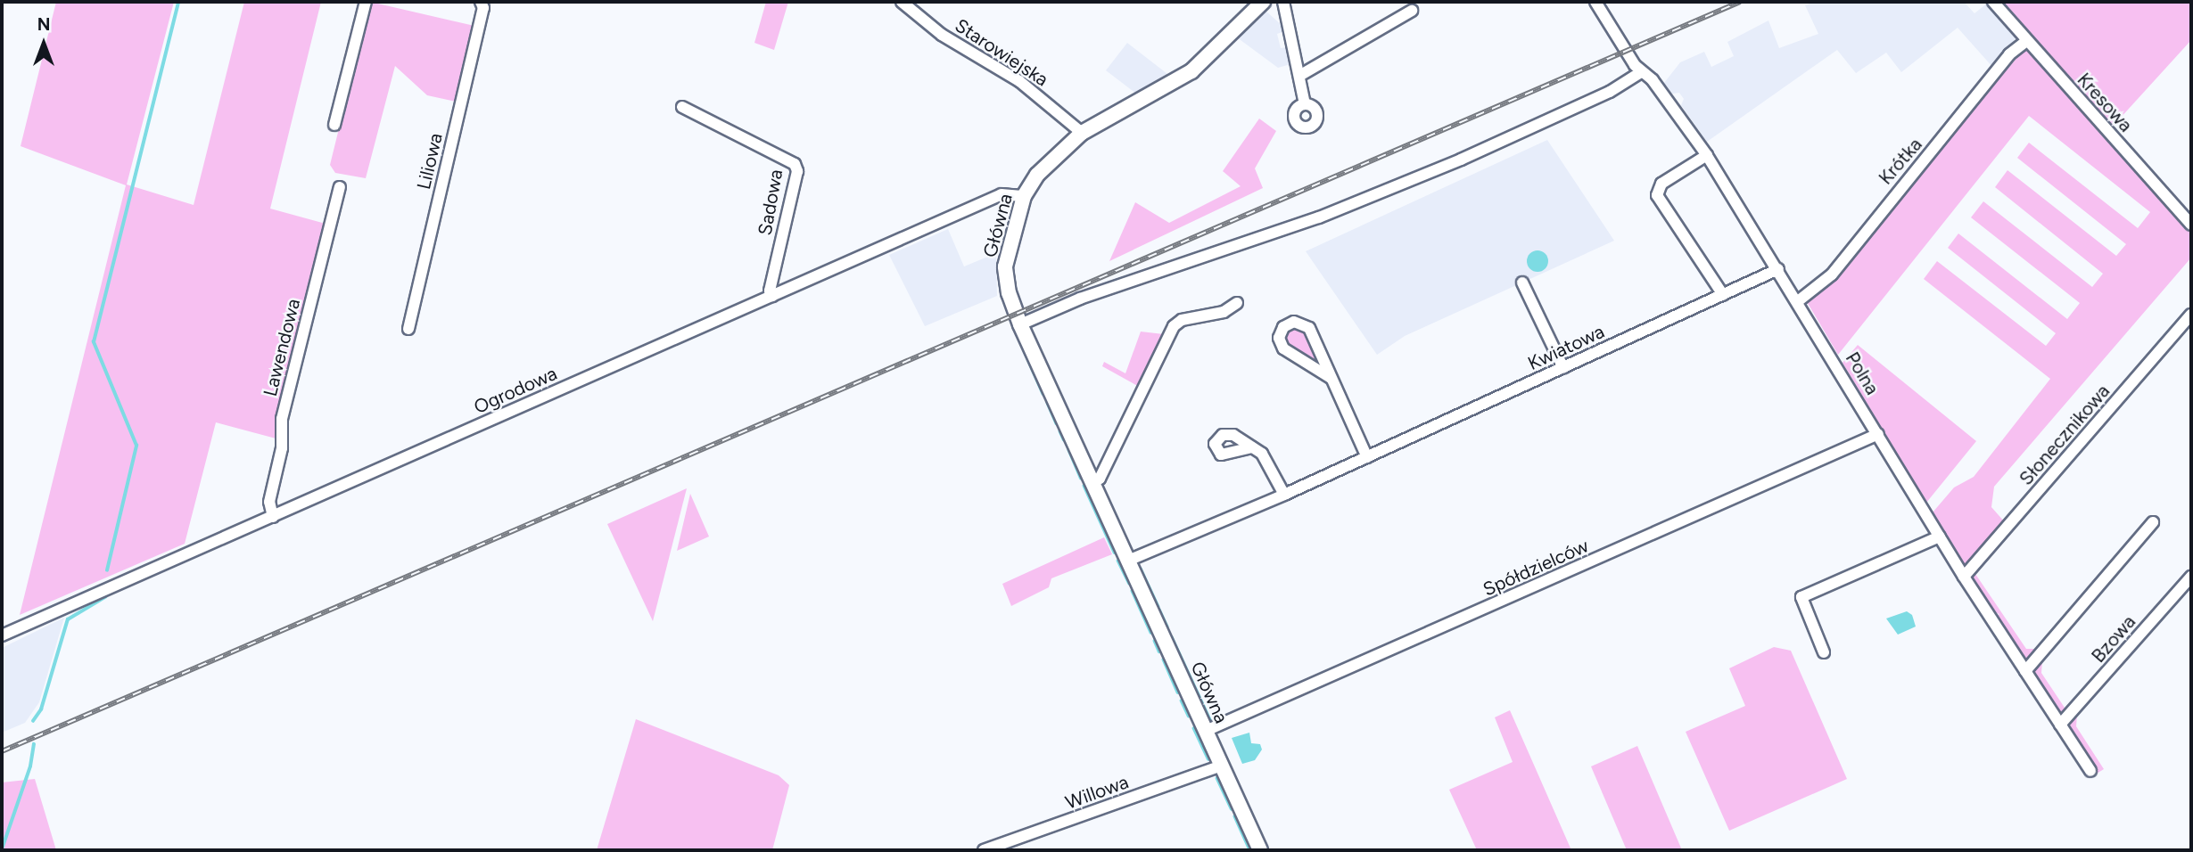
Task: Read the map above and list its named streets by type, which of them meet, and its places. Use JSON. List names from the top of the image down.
{
  "streets": {
    "street": [
      "Starowiejska",
      "Kresowa",
      "Liliowa",
      "Krótka",
      "Sadowa",
      "Główna",
      "Lawendowa",
      "Kwiatowa",
      "Polna",
      "Ogrodowa",
      "Słonecznikowa",
      "Spółdzielców",
      "Bzowa",
      "Willowa"
    ]
  },
  "crossings": [
    ["Starowiejska", "Główna"],
    ["Kresowa", "Krótka"],
    ["Krótka", "Polna"],
    ["Sadowa", "Ogrodowa"],
    ["Główna", "Kwiatowa"],
    ["Główna", "Ogrodowa"],
    ["Główna", "Spółdzielców"],
    ["Główna", "Willowa"],
    ["Lawendowa", "Ogrodowa"],
    ["Kwiatowa", "Polna"],
    ["Polna", "Słonecznikowa"],
    ["Polna", "Spółdzielców"],
    ["Polna", "Bzowa"]
  ],
  "north": "top"
}
